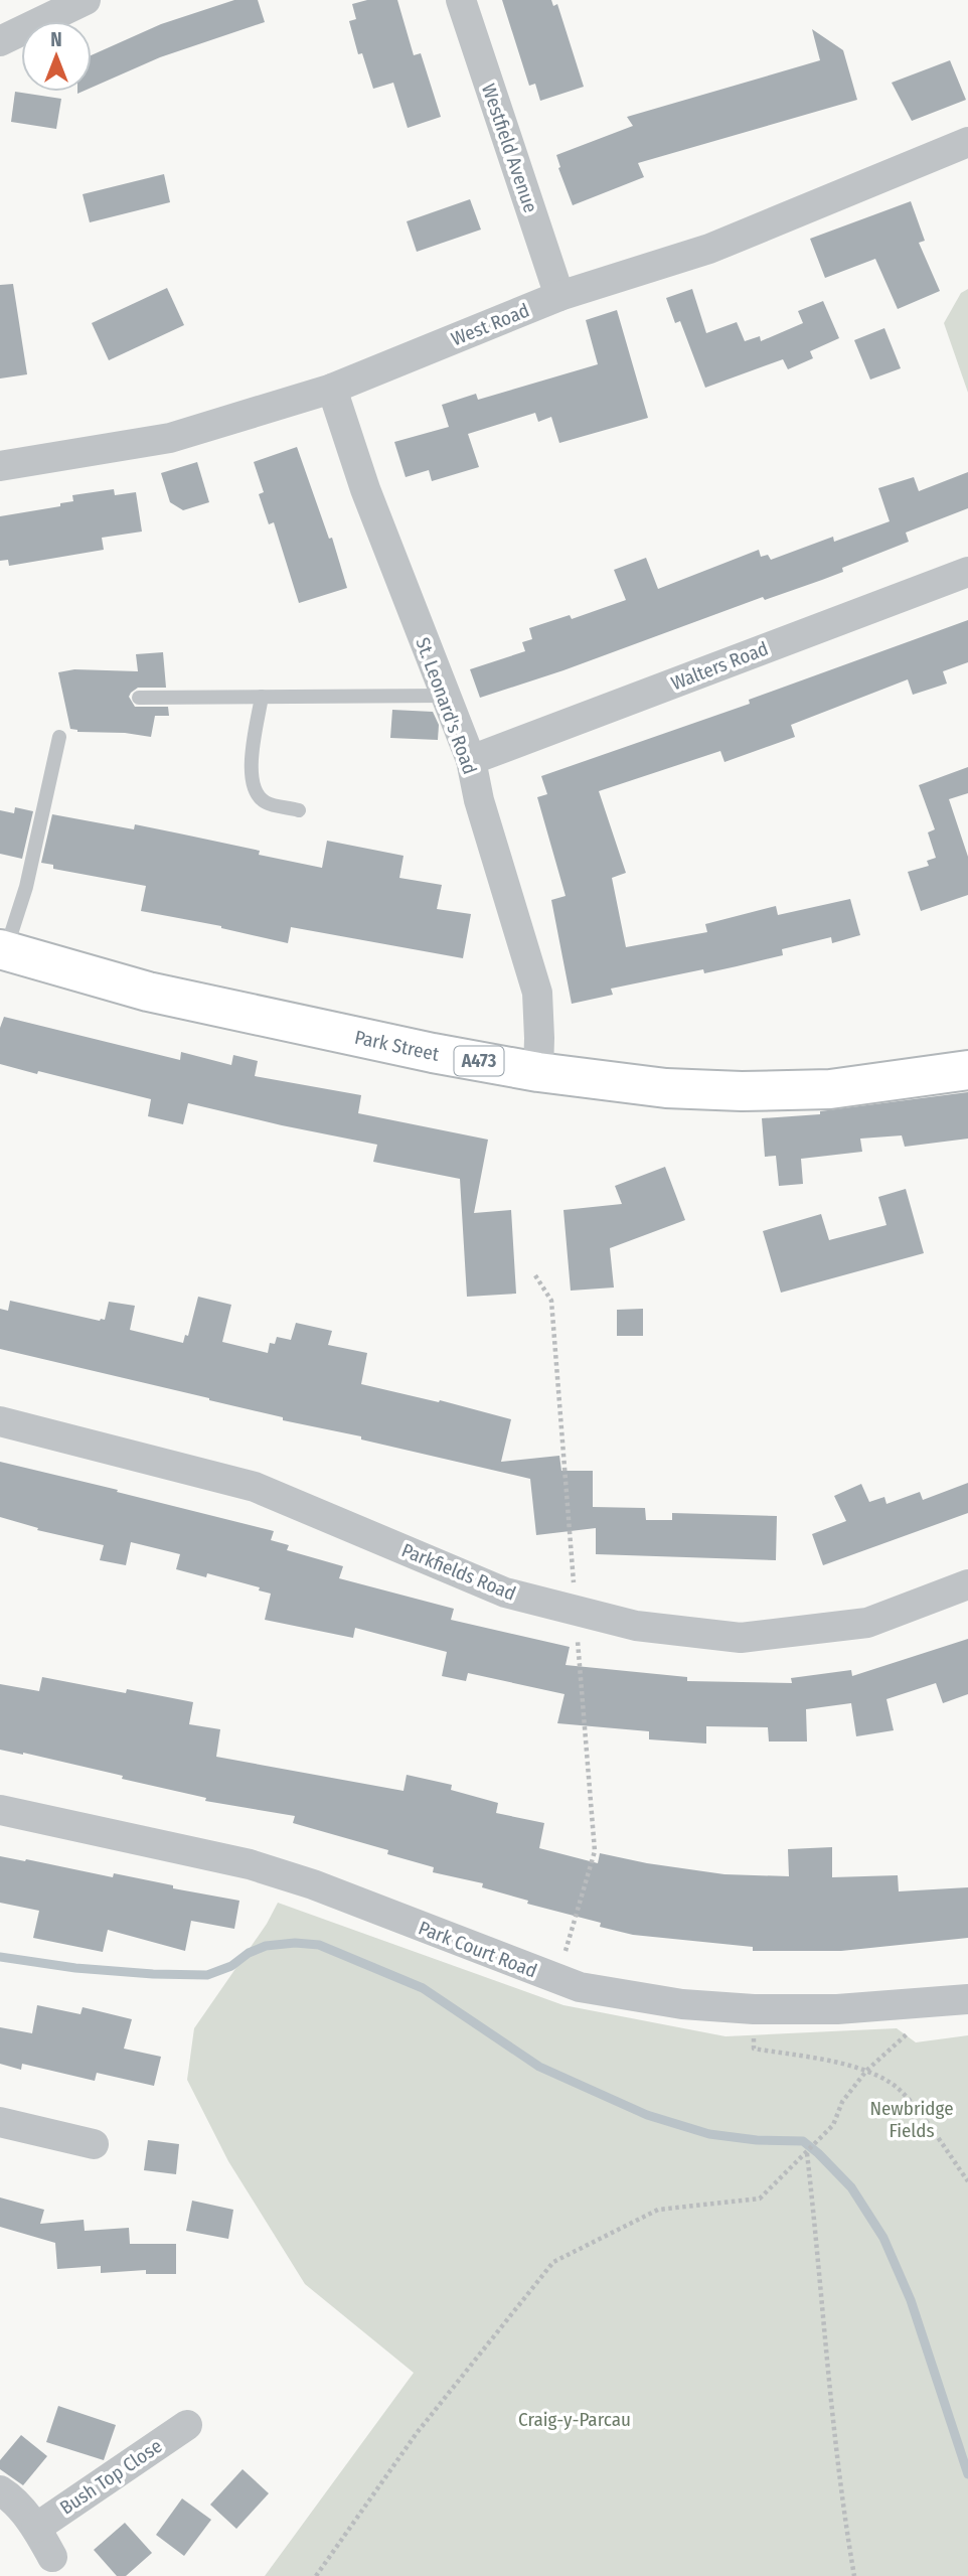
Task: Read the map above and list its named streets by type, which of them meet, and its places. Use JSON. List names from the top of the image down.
{
  "streets": {
    "main road": ["Park Street", "A473"],
    "street": [
      "Westfield Avenue",
      "West Road",
      "Walters Road",
      "St. Leonard's Road",
      "Parkfields Road",
      "Park Court Road",
      "Bush Top Close"
    ]
  },
  "crossings": [
    ["Westfield Avenue", "West Road"],
    ["West Road", "St. Leonard's Road"],
    ["Walters Road", "St. Leonard's Road"],
    ["St. Leonard's Road", "Park Street"]
  ],
  "parks": ["Newbridge Fields", "Craig-y-Parcau"],
  "north": "top"
}
